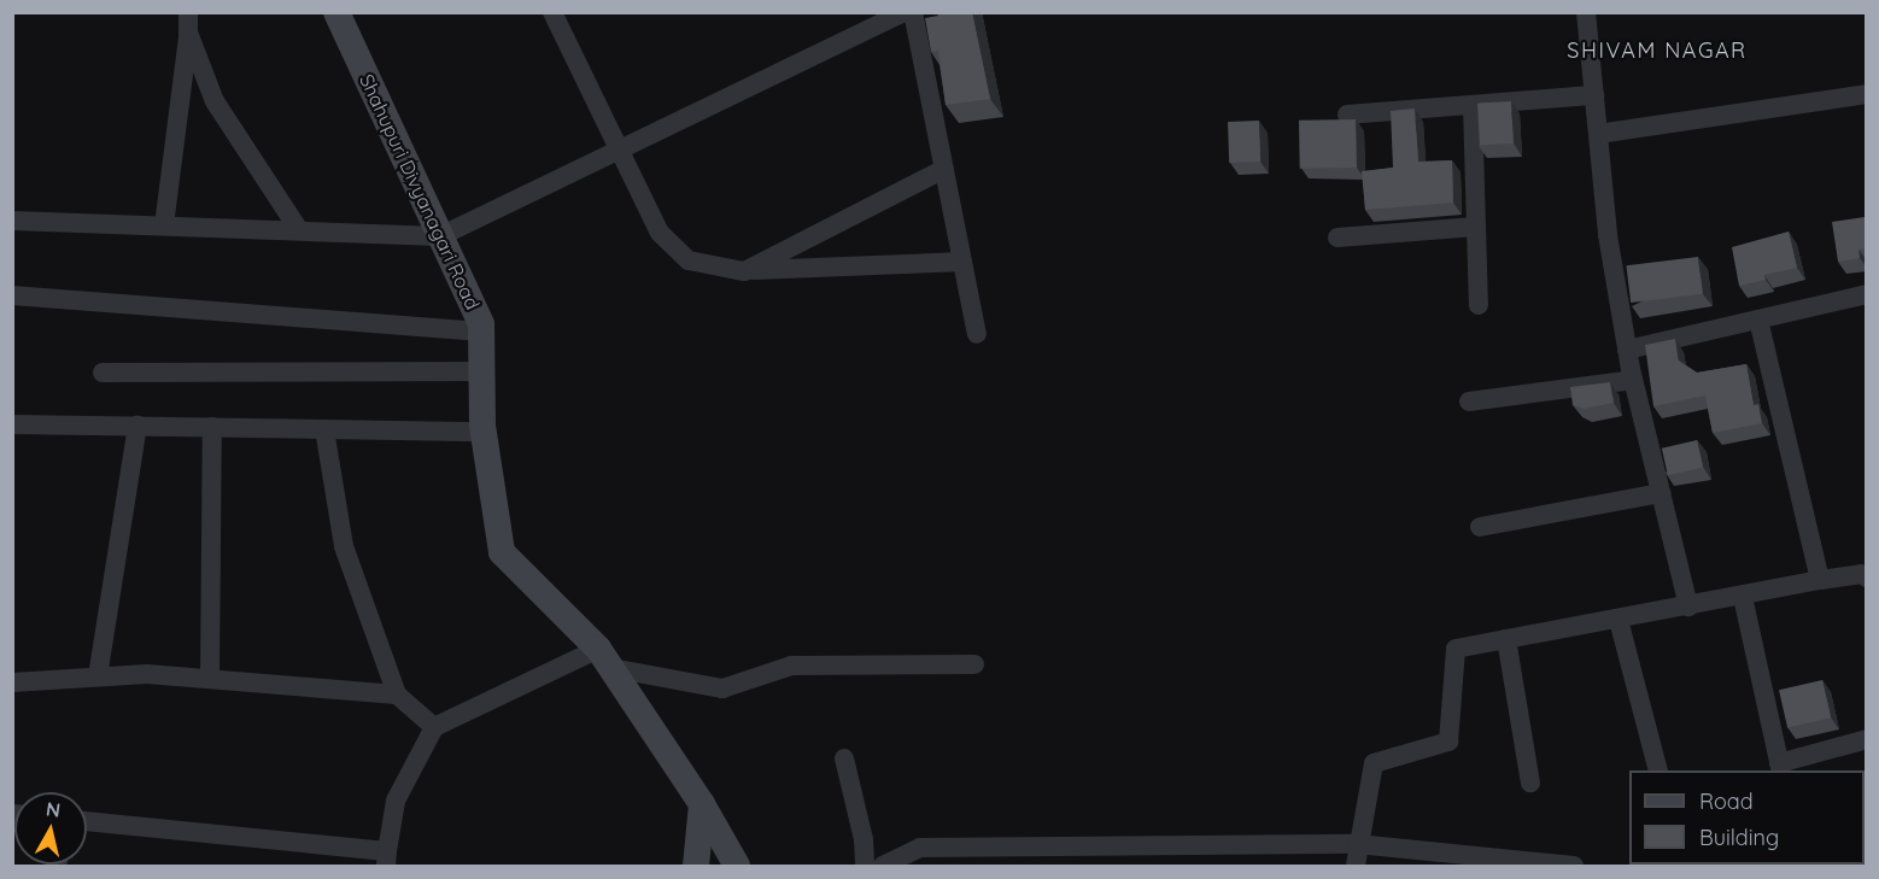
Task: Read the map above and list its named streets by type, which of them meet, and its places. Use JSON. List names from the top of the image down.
{
  "streets": {
    "main road": ["Shahupuri Divyanagari Road"]
  },
  "districts": ["SHIVAM NAGAR"],
  "legend": ["Road", "Building"],
  "north": "top"
}
